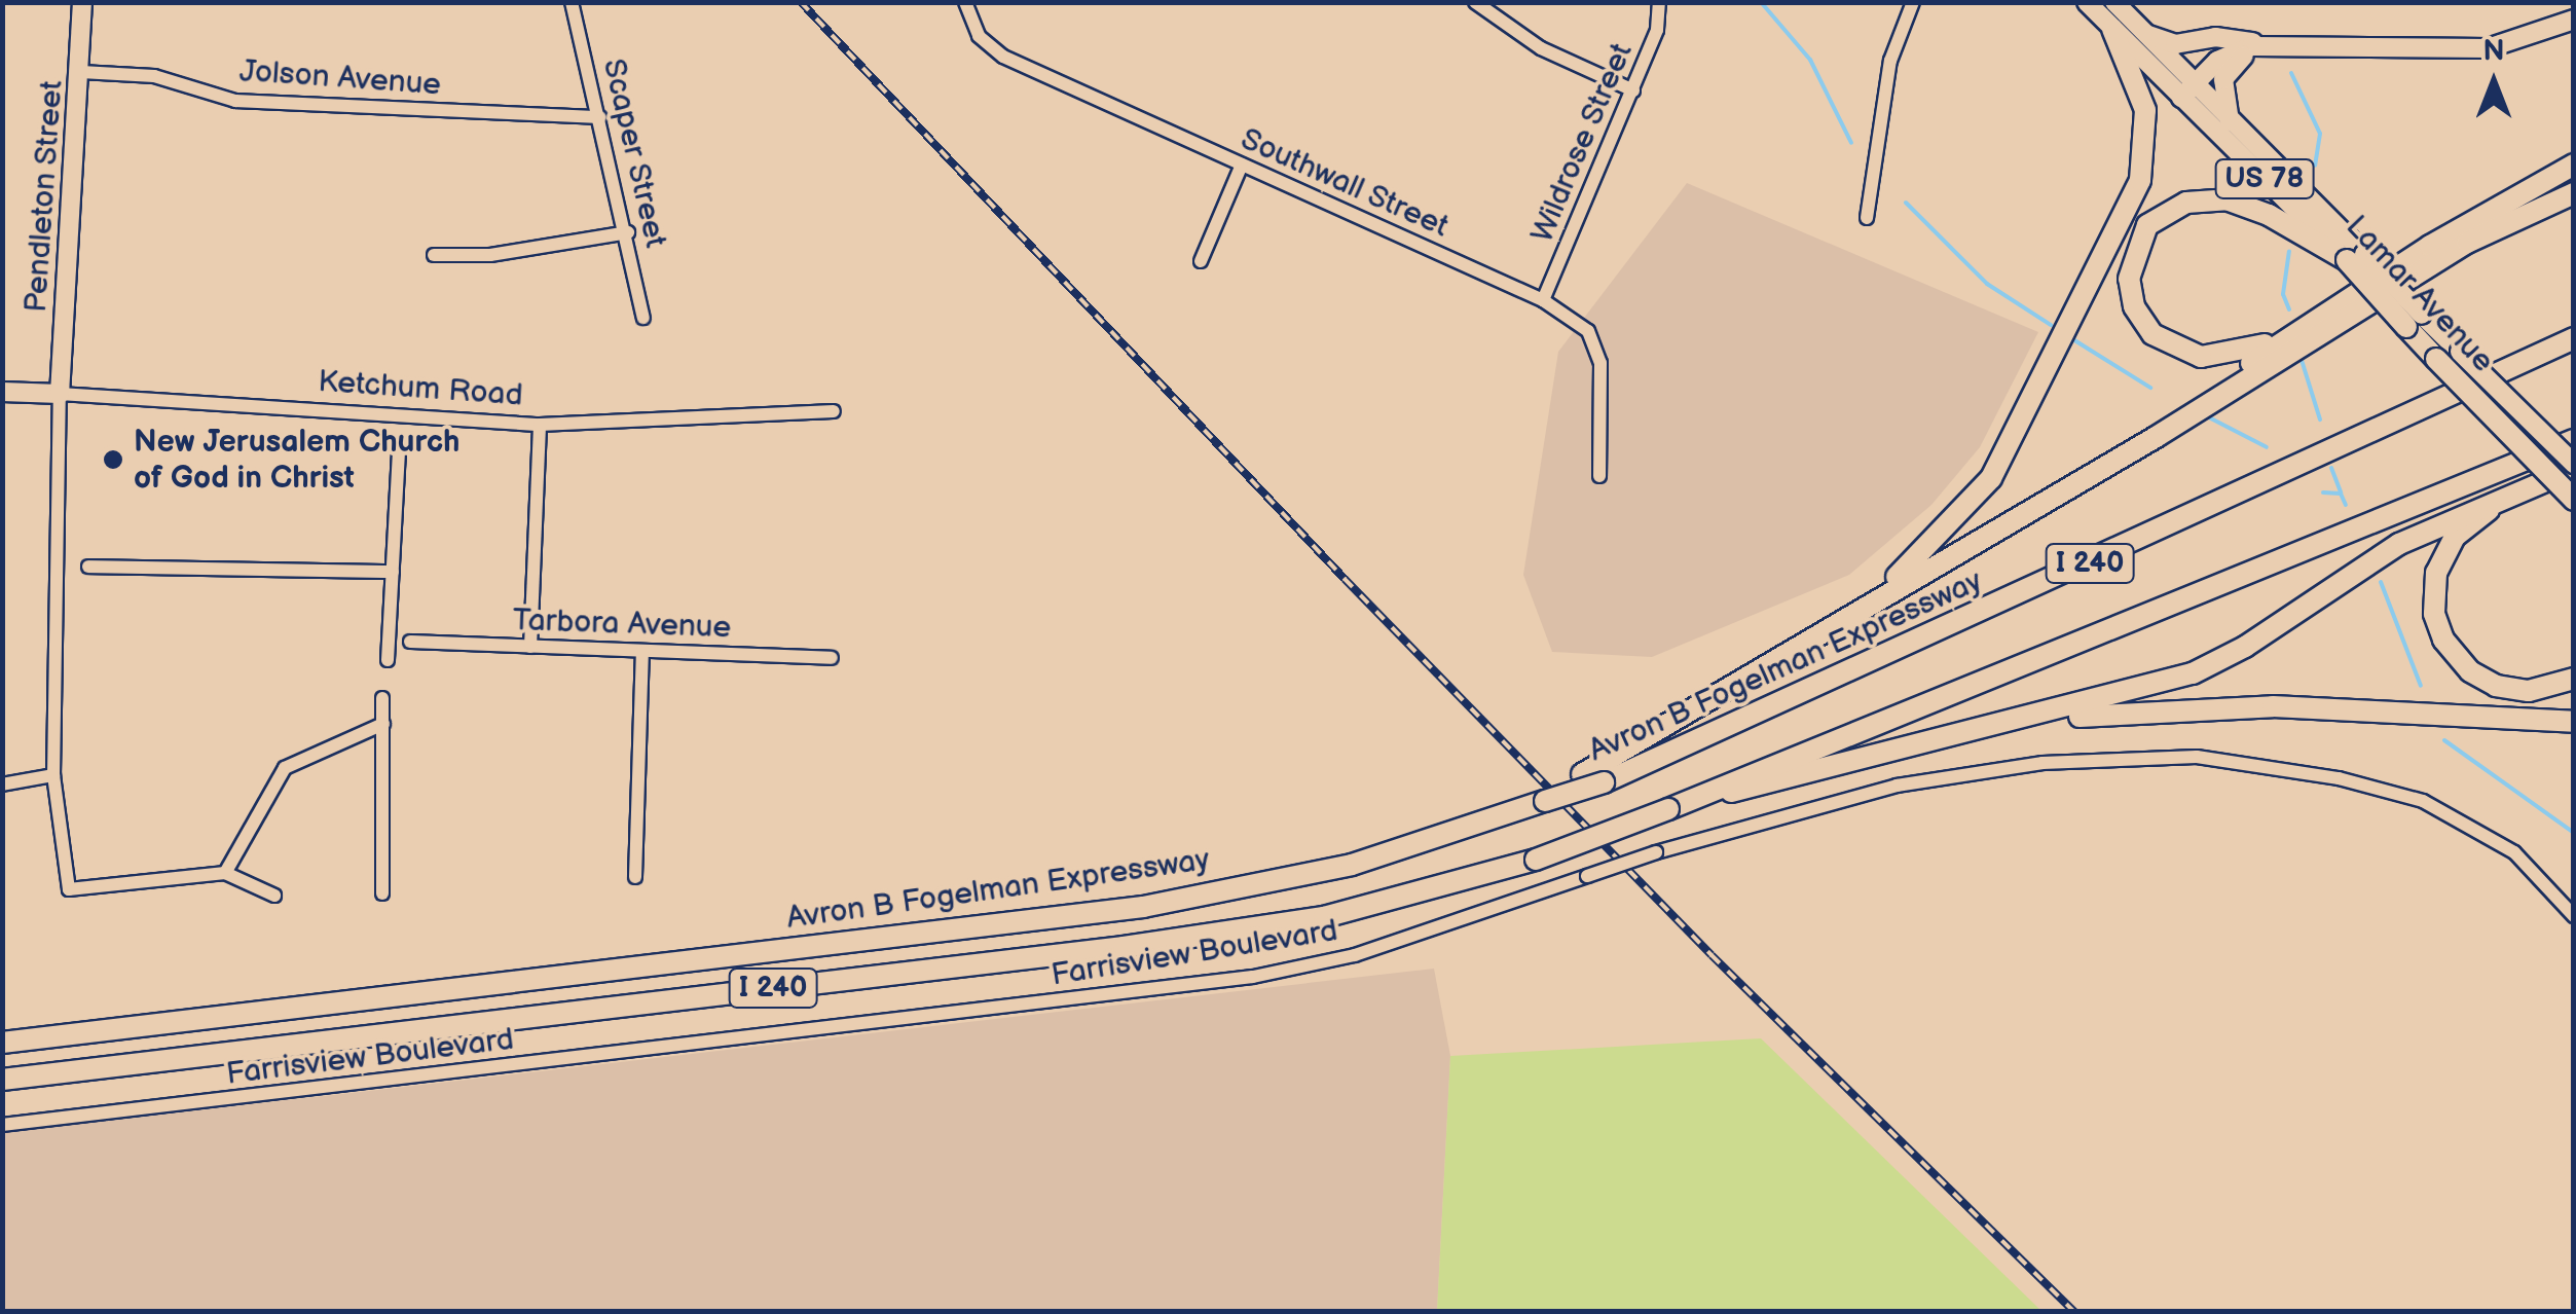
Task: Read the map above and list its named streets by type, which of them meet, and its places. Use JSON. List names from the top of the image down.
{
  "streets": {
    "highway": [
      "US 78",
      "Lamar Avenue",
      "I 240",
      "Avron B Fogelman Expressway"
    ],
    "main road": ["Pendleton Street", "Ketchum Road"],
    "street": [
      "Jolson Avenue",
      "Wildrose Street",
      "Scaper Street",
      "Southwall Street",
      "Tarbora Avenue",
      "Farrisview Boulevard"
    ]
  },
  "crossings": [
    ["Jolson Avenue", "Scaper Street"],
    ["Jolson Avenue", "Pendleton Street"],
    ["Wildrose Street", "Southwall Street"],
    ["Pendleton Street", "Ketchum Road"]
  ],
  "places": ["New Jerusalem Church of God in Christ"],
  "north": "top"
}
